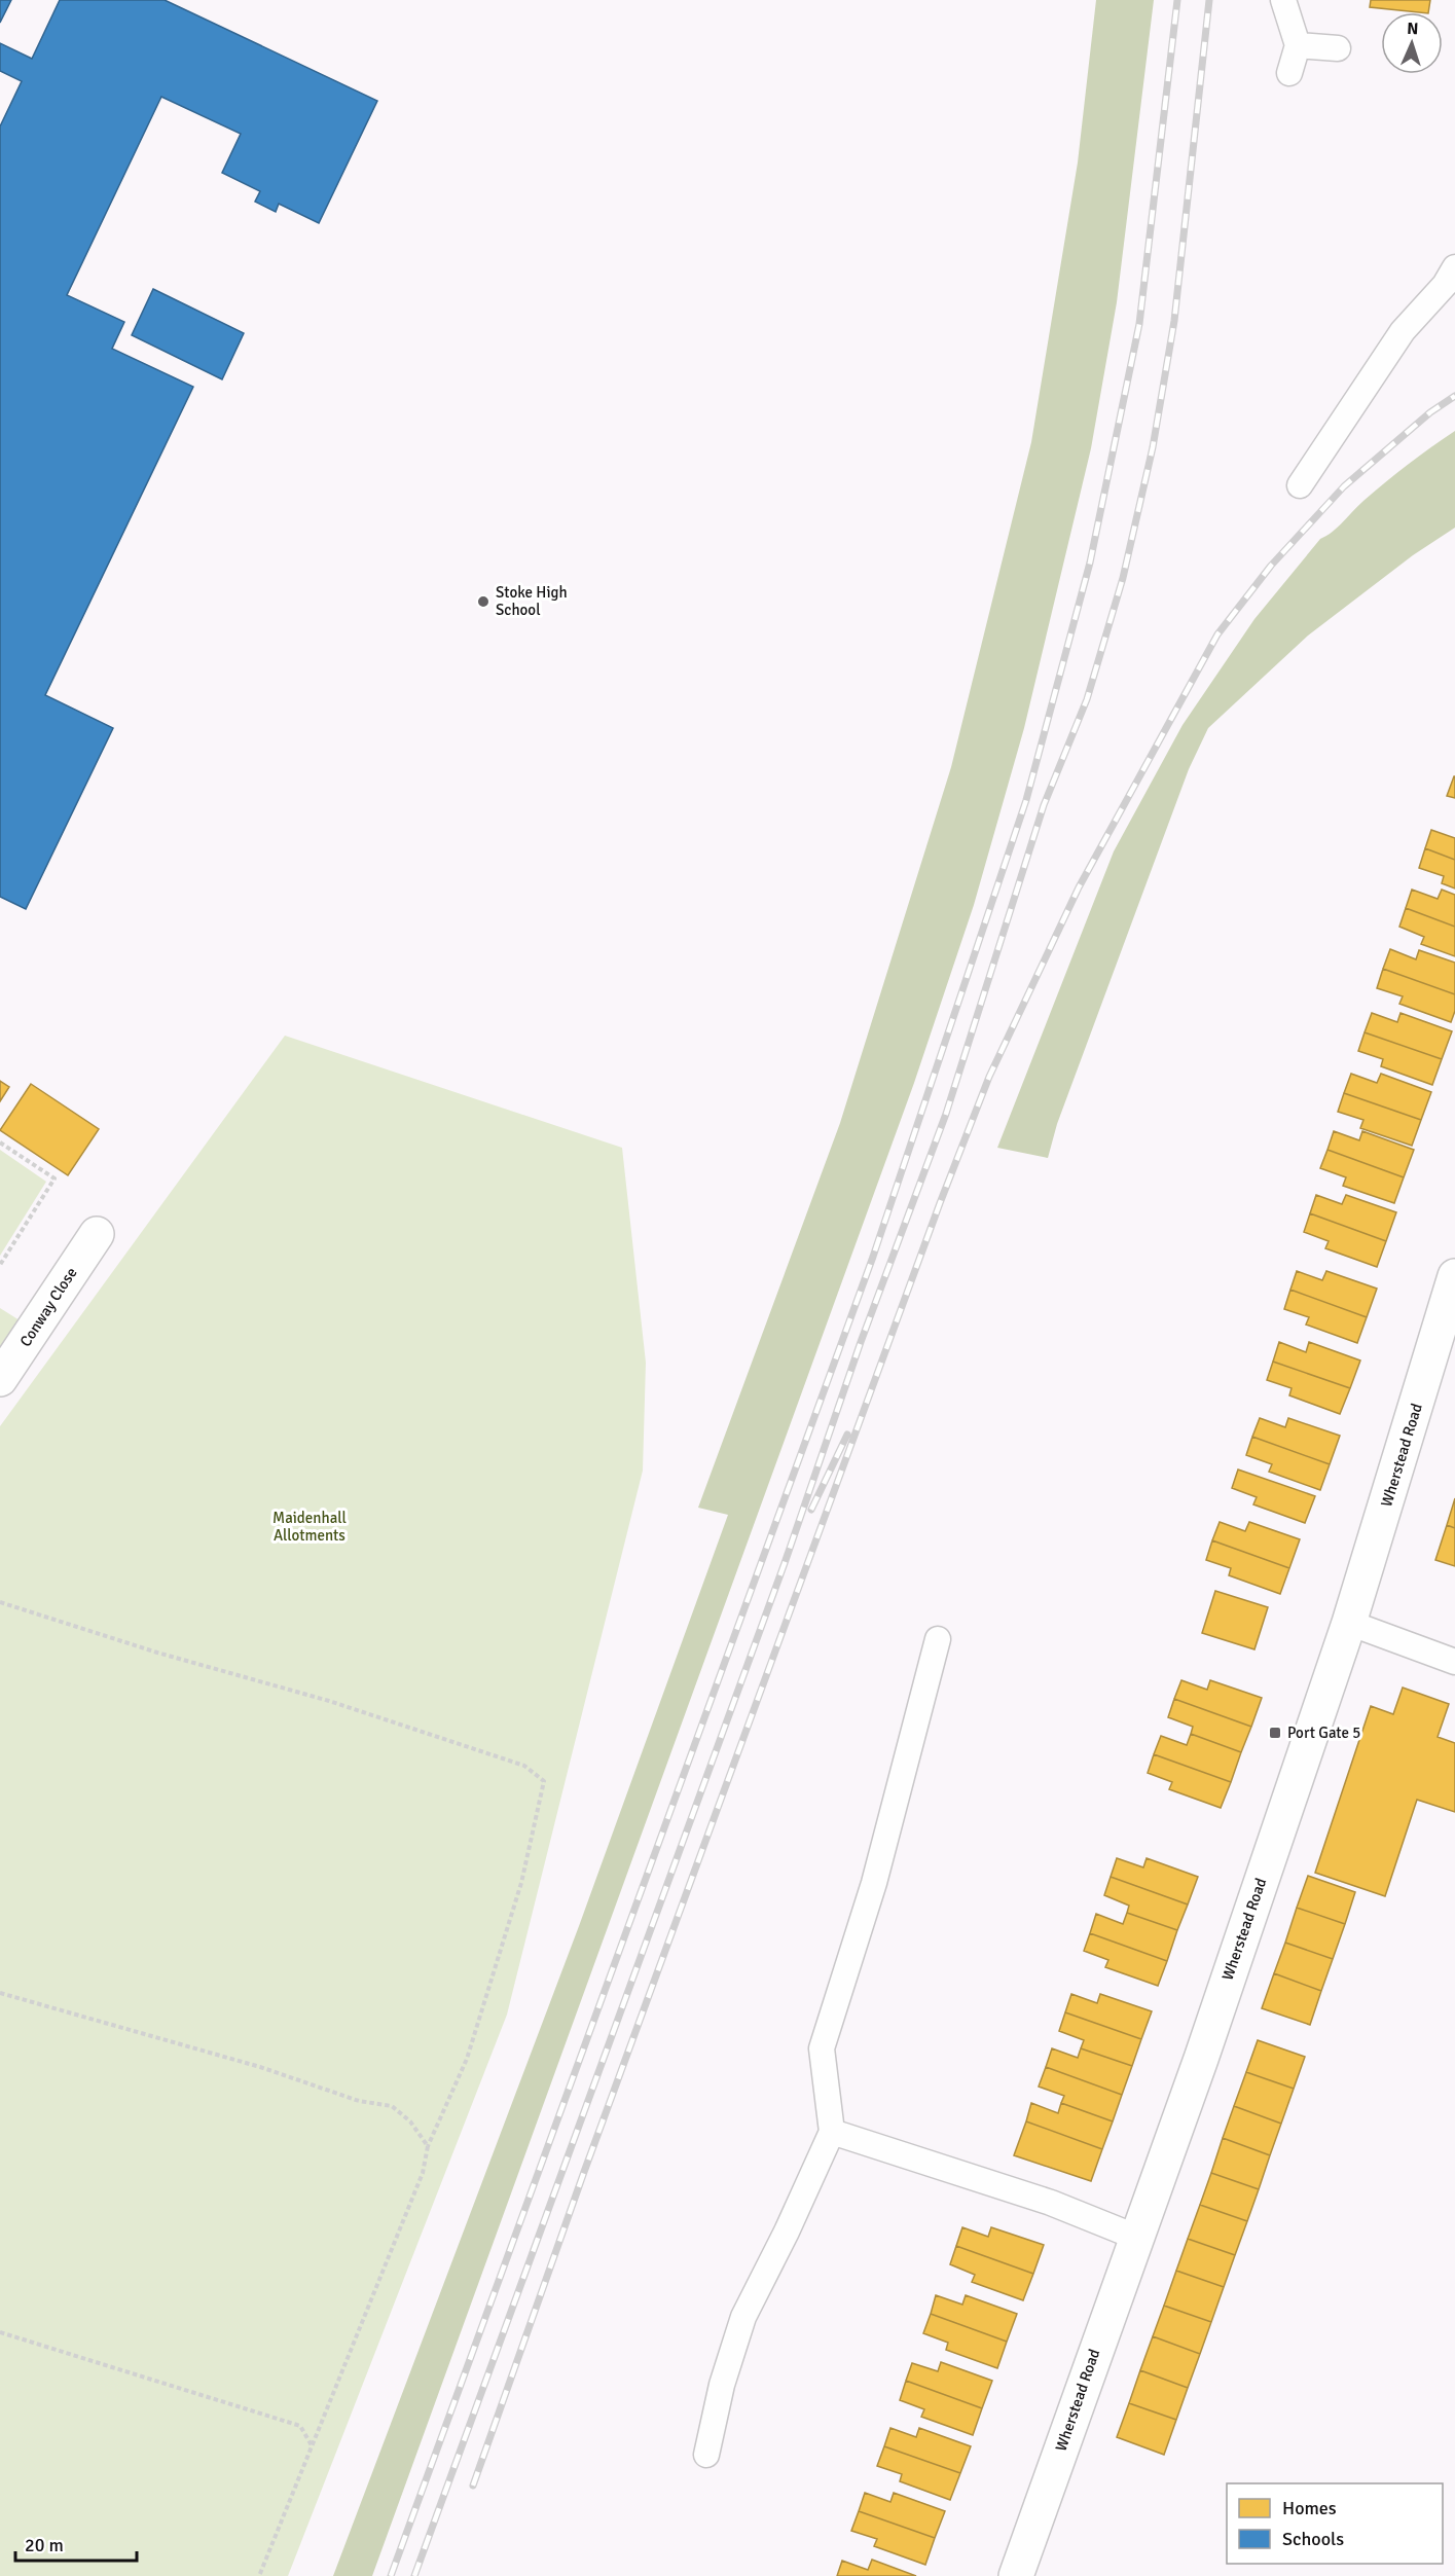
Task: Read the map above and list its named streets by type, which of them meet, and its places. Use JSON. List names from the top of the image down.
{
  "streets": {
    "main road": ["Conway Close", "Wherstead Road"]
  },
  "parks": ["Maidenhall Allotments"],
  "places": {
    "other": ["Stoke High School"],
    "transit": ["Port Gate 5"]
  },
  "legend": ["Homes", "Schools"],
  "scale_bar": "20 m",
  "north": "top"
}
